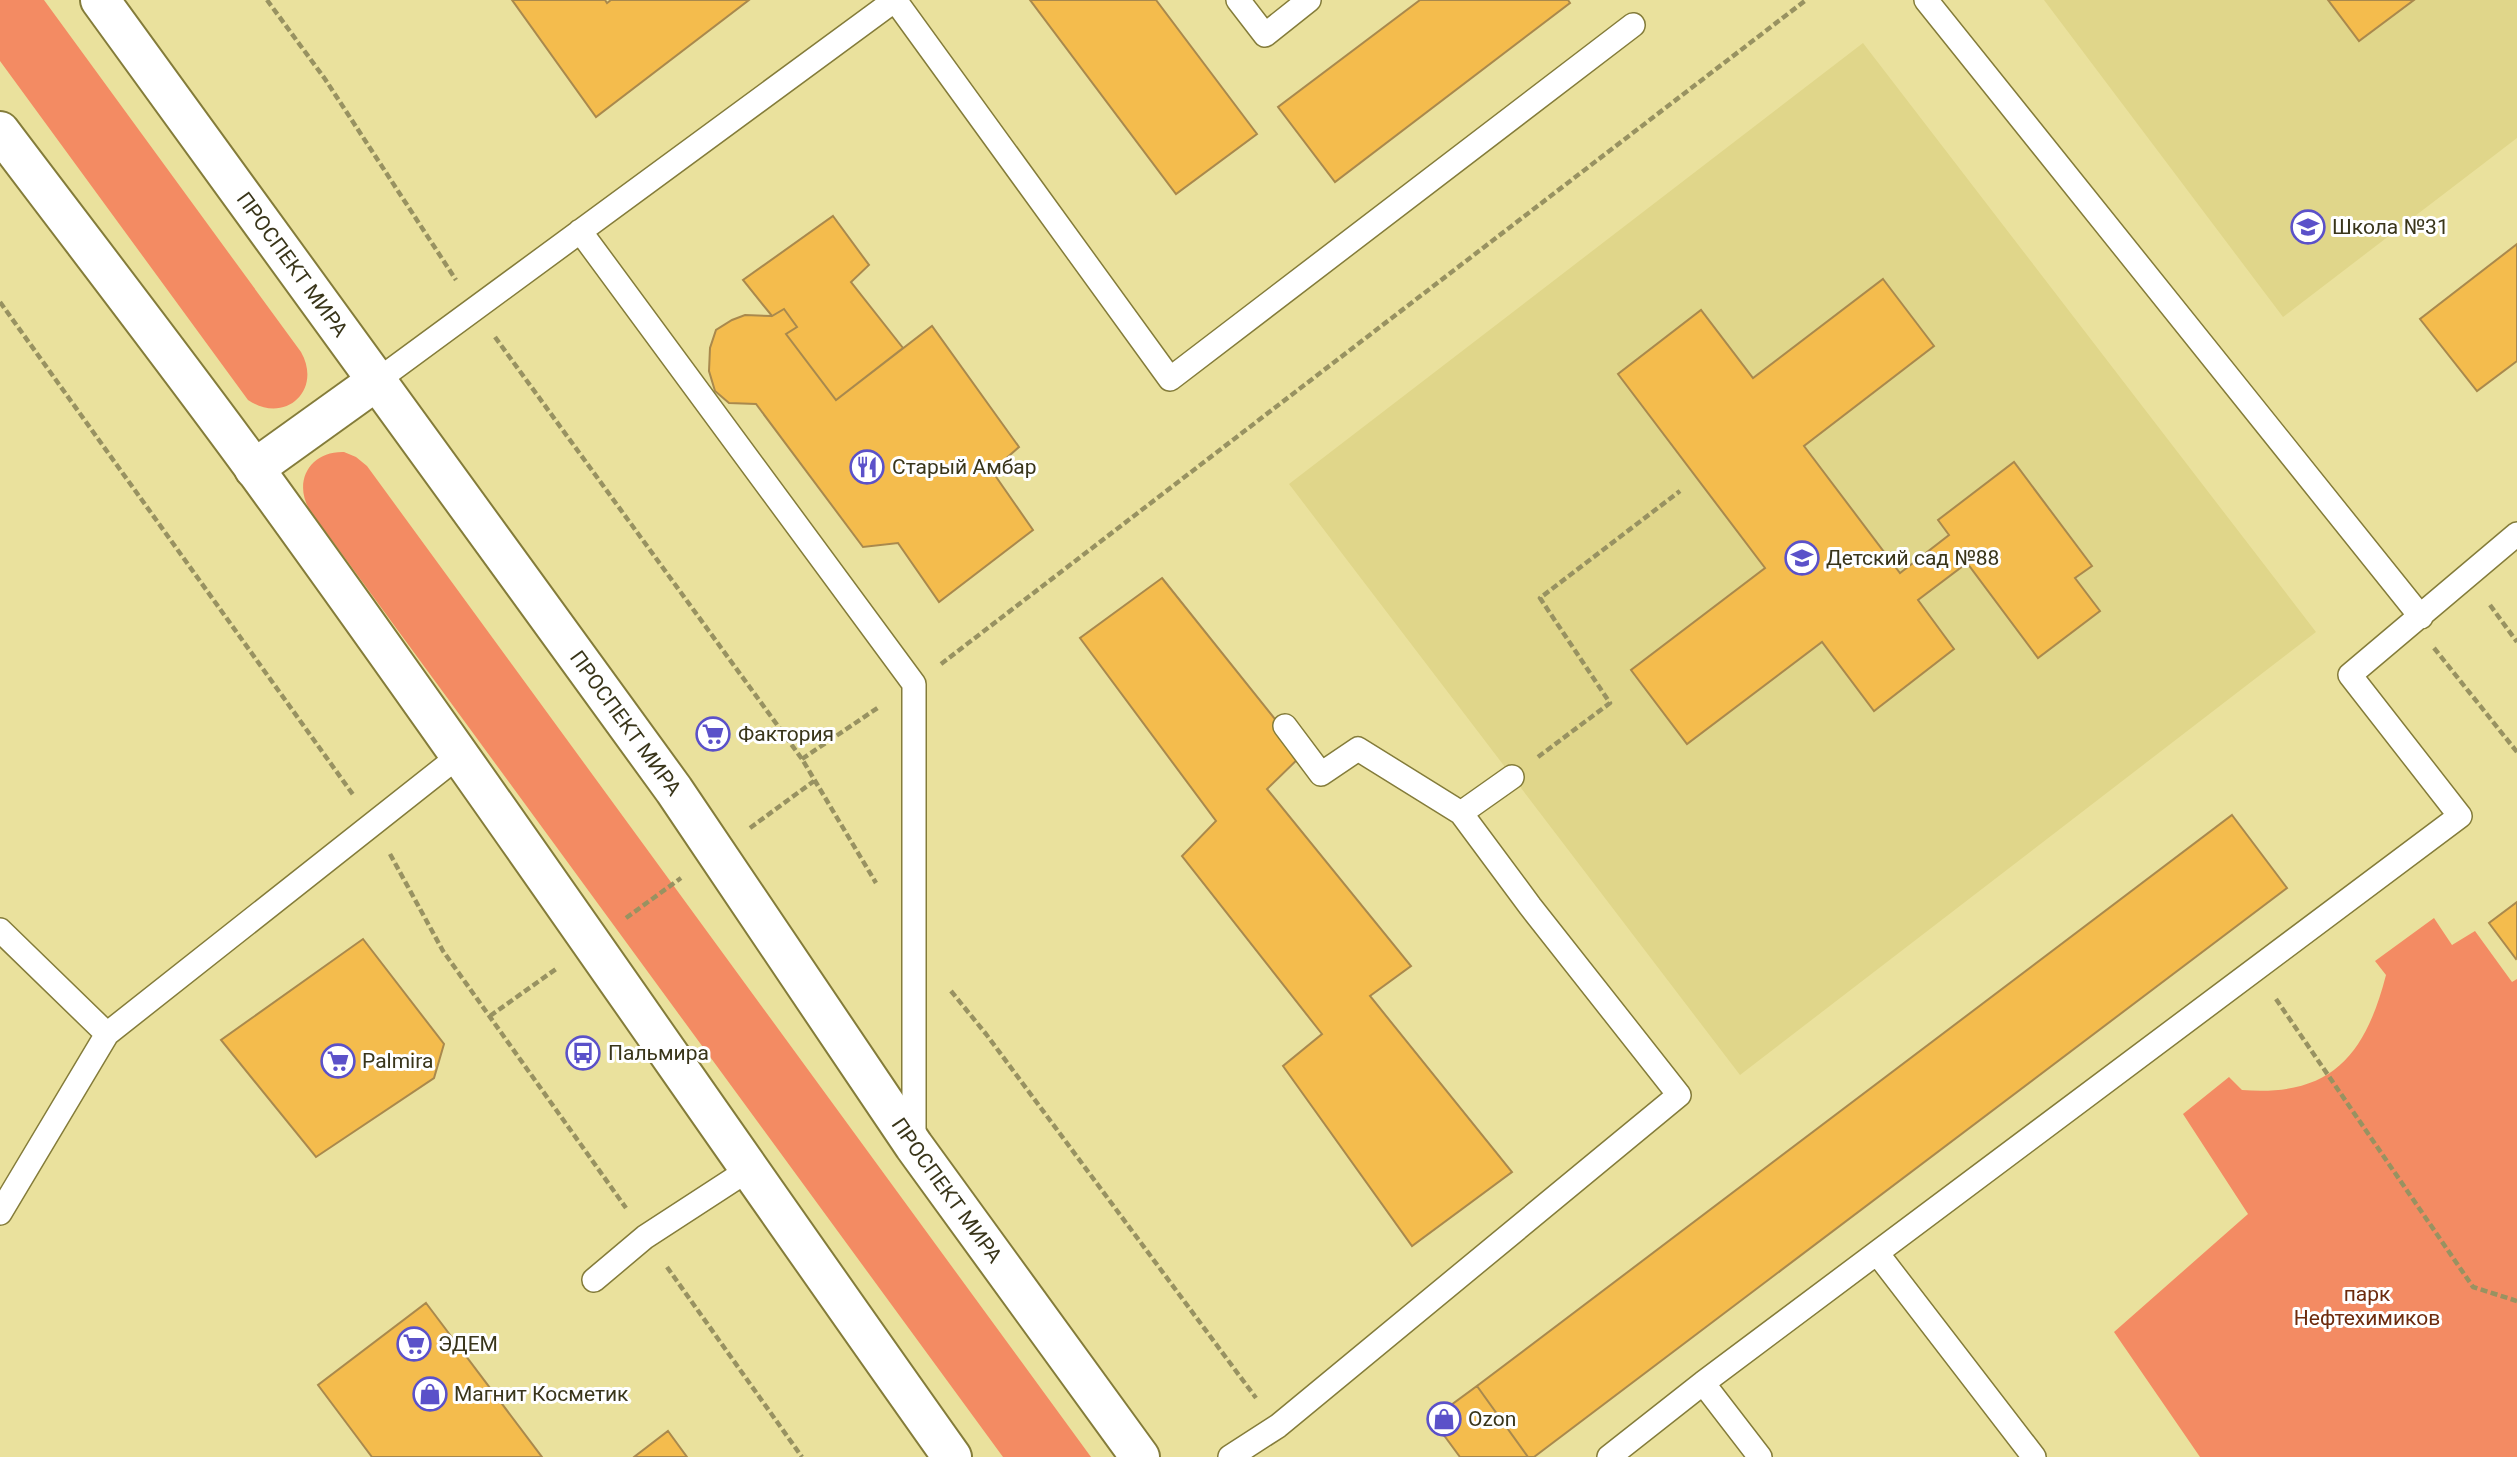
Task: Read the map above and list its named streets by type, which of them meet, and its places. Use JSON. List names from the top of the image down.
{
  "streets": {
    "main road": ["ПРОСПЕКТ МИРА"]
  },
  "parks": ["парк Нефтехимиков"],
  "places": {
    "school or university": ["Школа №31", "Детский сад №88"],
    "restaurant": ["Старый Амбар"],
    "supermarket": ["Фактория", "Palmira", "ЭДЕМ"],
    "bus stop": ["Пальмира"],
    "shop": ["Магнит Косметик", "Ozon"]
  }
}
